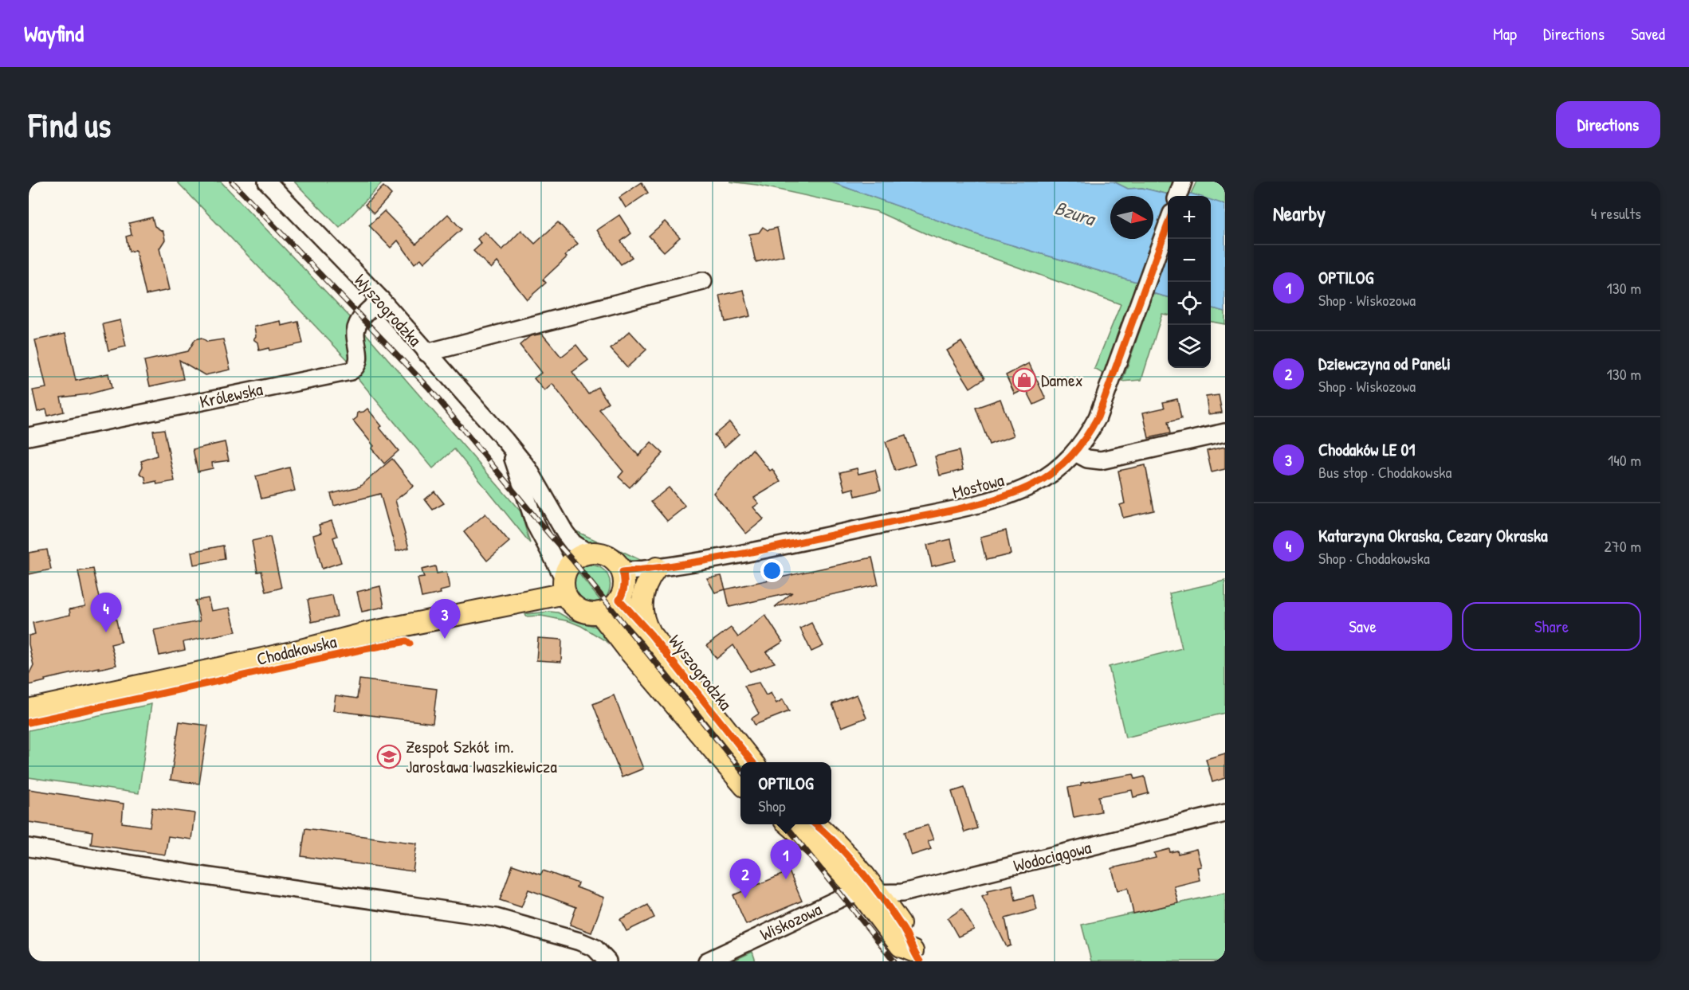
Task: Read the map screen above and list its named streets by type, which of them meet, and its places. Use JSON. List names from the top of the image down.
{
  "streets": {
    "main road": ["Wyszogrodzka", "Chodakowska"],
    "street": [
      "Królewska",
      "Mostowa",
      "Wodociągowa",
      "Wiskozowa"
    ]
  },
  "crossings": [
    ["Wyszogrodzka", "Królewska"],
    ["Wyszogrodzka", "Mostowa"],
    ["Wyszogrodzka", "Chodakowska"],
    ["Mostowa", "Chodakowska"],
    ["Wodociągowa", "Wiskozowa"]
  ],
  "water": ["Bzura"],
  "places": {
    "shop": ["Damex"],
    "school or university": ["Zespoł Szkół im. Jarosława Iwaszkiewicza"]
  },
  "north": "right",
  "page": {
    "header": "Wayfind",
    "nav": ["Map", "Directions", "Saved"],
    "buttons": [
      "Directions",
      ["Save", "Share"]
    ],
    "title": "Find us",
    "heading": ["Nearby", "4 results"],
    "map_buttons": ["+", "−"],
    "list": [
      {
        "mark": "1",
        "name": "OPTILOG",
        "note": "Shop · Wiskozowa",
        "value": "130 m"
      },
      {
        "mark": "2",
        "name": "Dziewczyna od Paneli",
        "note": "Shop · Wiskozowa",
        "value": "130 m"
      },
      {
        "mark": "3",
        "name": "Chodaków LE 01",
        "note": "Bus stop · Chodakowska",
        "value": "140 m"
      },
      {
        "mark": "4",
        "name": "Katarzyna Okraska, Cezary Okraska",
        "note": "Shop · Chodakowska",
        "value": "270 m"
      }
    ],
    "pins": [
      "4",
      "3",
      "1",
      "2"
    ],
    "popup": ["OPTILOG", "Shop"]
  }
}
